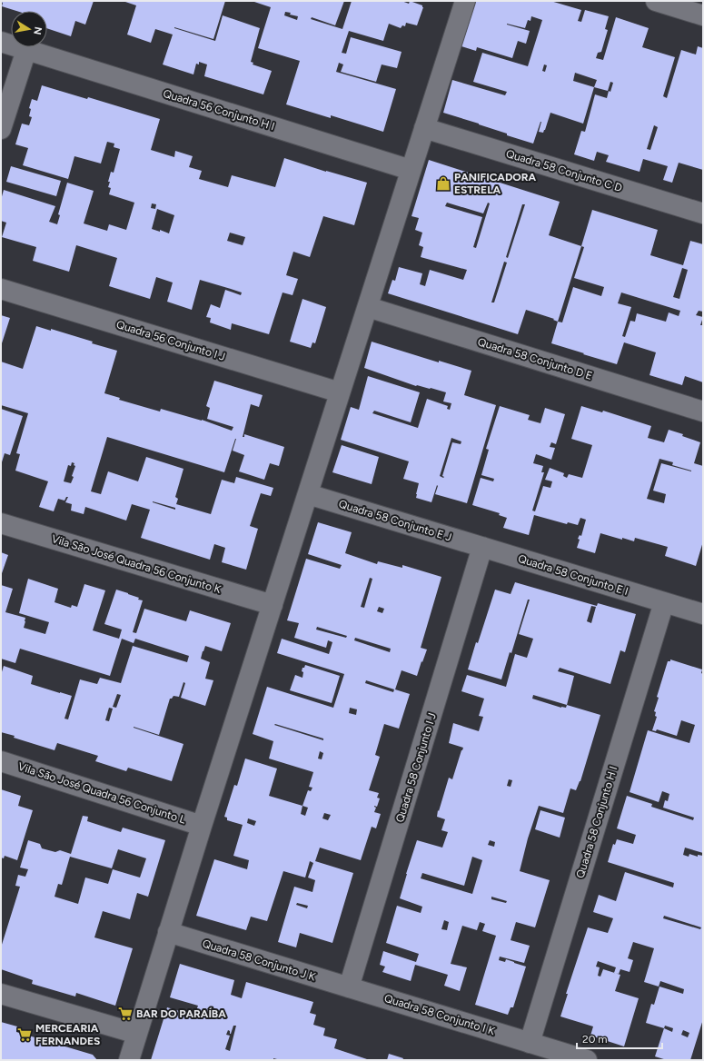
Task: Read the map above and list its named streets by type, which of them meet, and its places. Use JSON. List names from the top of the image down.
{
  "streets": {
    "street": [
      "Quadra 56 Conjunto H I",
      "Quadra 58 Conjunto C D",
      "Quadra 56 Conjunto I J",
      "Quadra 58 Conjunto D E",
      "Quadra 58 Conjunto E J",
      "Vila São José Quadra 56 Conjunto K",
      "Quadra 58 Conjunto E I",
      "Quadra 58 Conjunto I J",
      "Vila São José Quadra 56 Conjunto L",
      "Quadra 58 Conjunto H I",
      "Quadra 58 Conjunto J K",
      "Quadra 58 Conjunto I K"
    ]
  },
  "crossings": [
    ["Quadra 58 Conjunto E J", "Quadra 58 Conjunto E I"],
    ["Quadra 58 Conjunto E J", "Quadra 58 Conjunto I J"],
    ["Quadra 58 Conjunto E I", "Quadra 58 Conjunto I J"],
    ["Quadra 58 Conjunto E I", "Quadra 58 Conjunto H I"],
    ["Quadra 58 Conjunto I J", "Quadra 58 Conjunto J K"],
    ["Quadra 58 Conjunto I J", "Quadra 58 Conjunto I K"],
    ["Quadra 58 Conjunto H I", "Quadra 58 Conjunto I K"],
    ["Quadra 58 Conjunto J K", "Quadra 58 Conjunto I K"]
  ],
  "places": {
    "shop": ["PANIFICADORA ESTRELA"],
    "supermarket": ["BAR DO PARAÍBA", "MERCEARIA FERNANDES"]
  },
  "scale_bar": "20 m",
  "north": "right"
}
